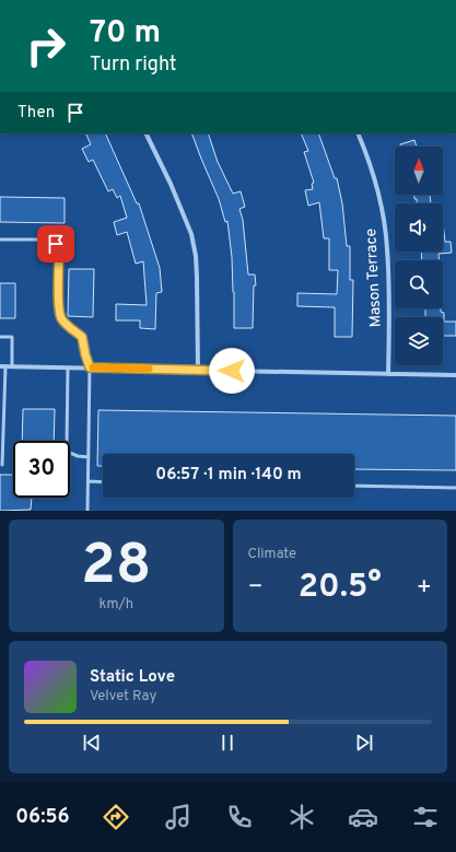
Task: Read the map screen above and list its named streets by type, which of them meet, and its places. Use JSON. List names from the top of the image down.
{
  "streets": {
    "street": ["Mason Terrace"]
  },
  "north": "top",
  "page": {
    "turn": ["70 m", "Turn right"],
    "then": "Then",
    "limit": "30",
    "trip": "06:57 · 1 min · 140 m",
    "tile": [
      ["28", "km/h"],
      "Climate"
    ],
    "heat": ["−", "20.5°", "+"],
    "song": ["Static Love", "Velvet Ray"],
    "tabs": "06:56"
  }
}
